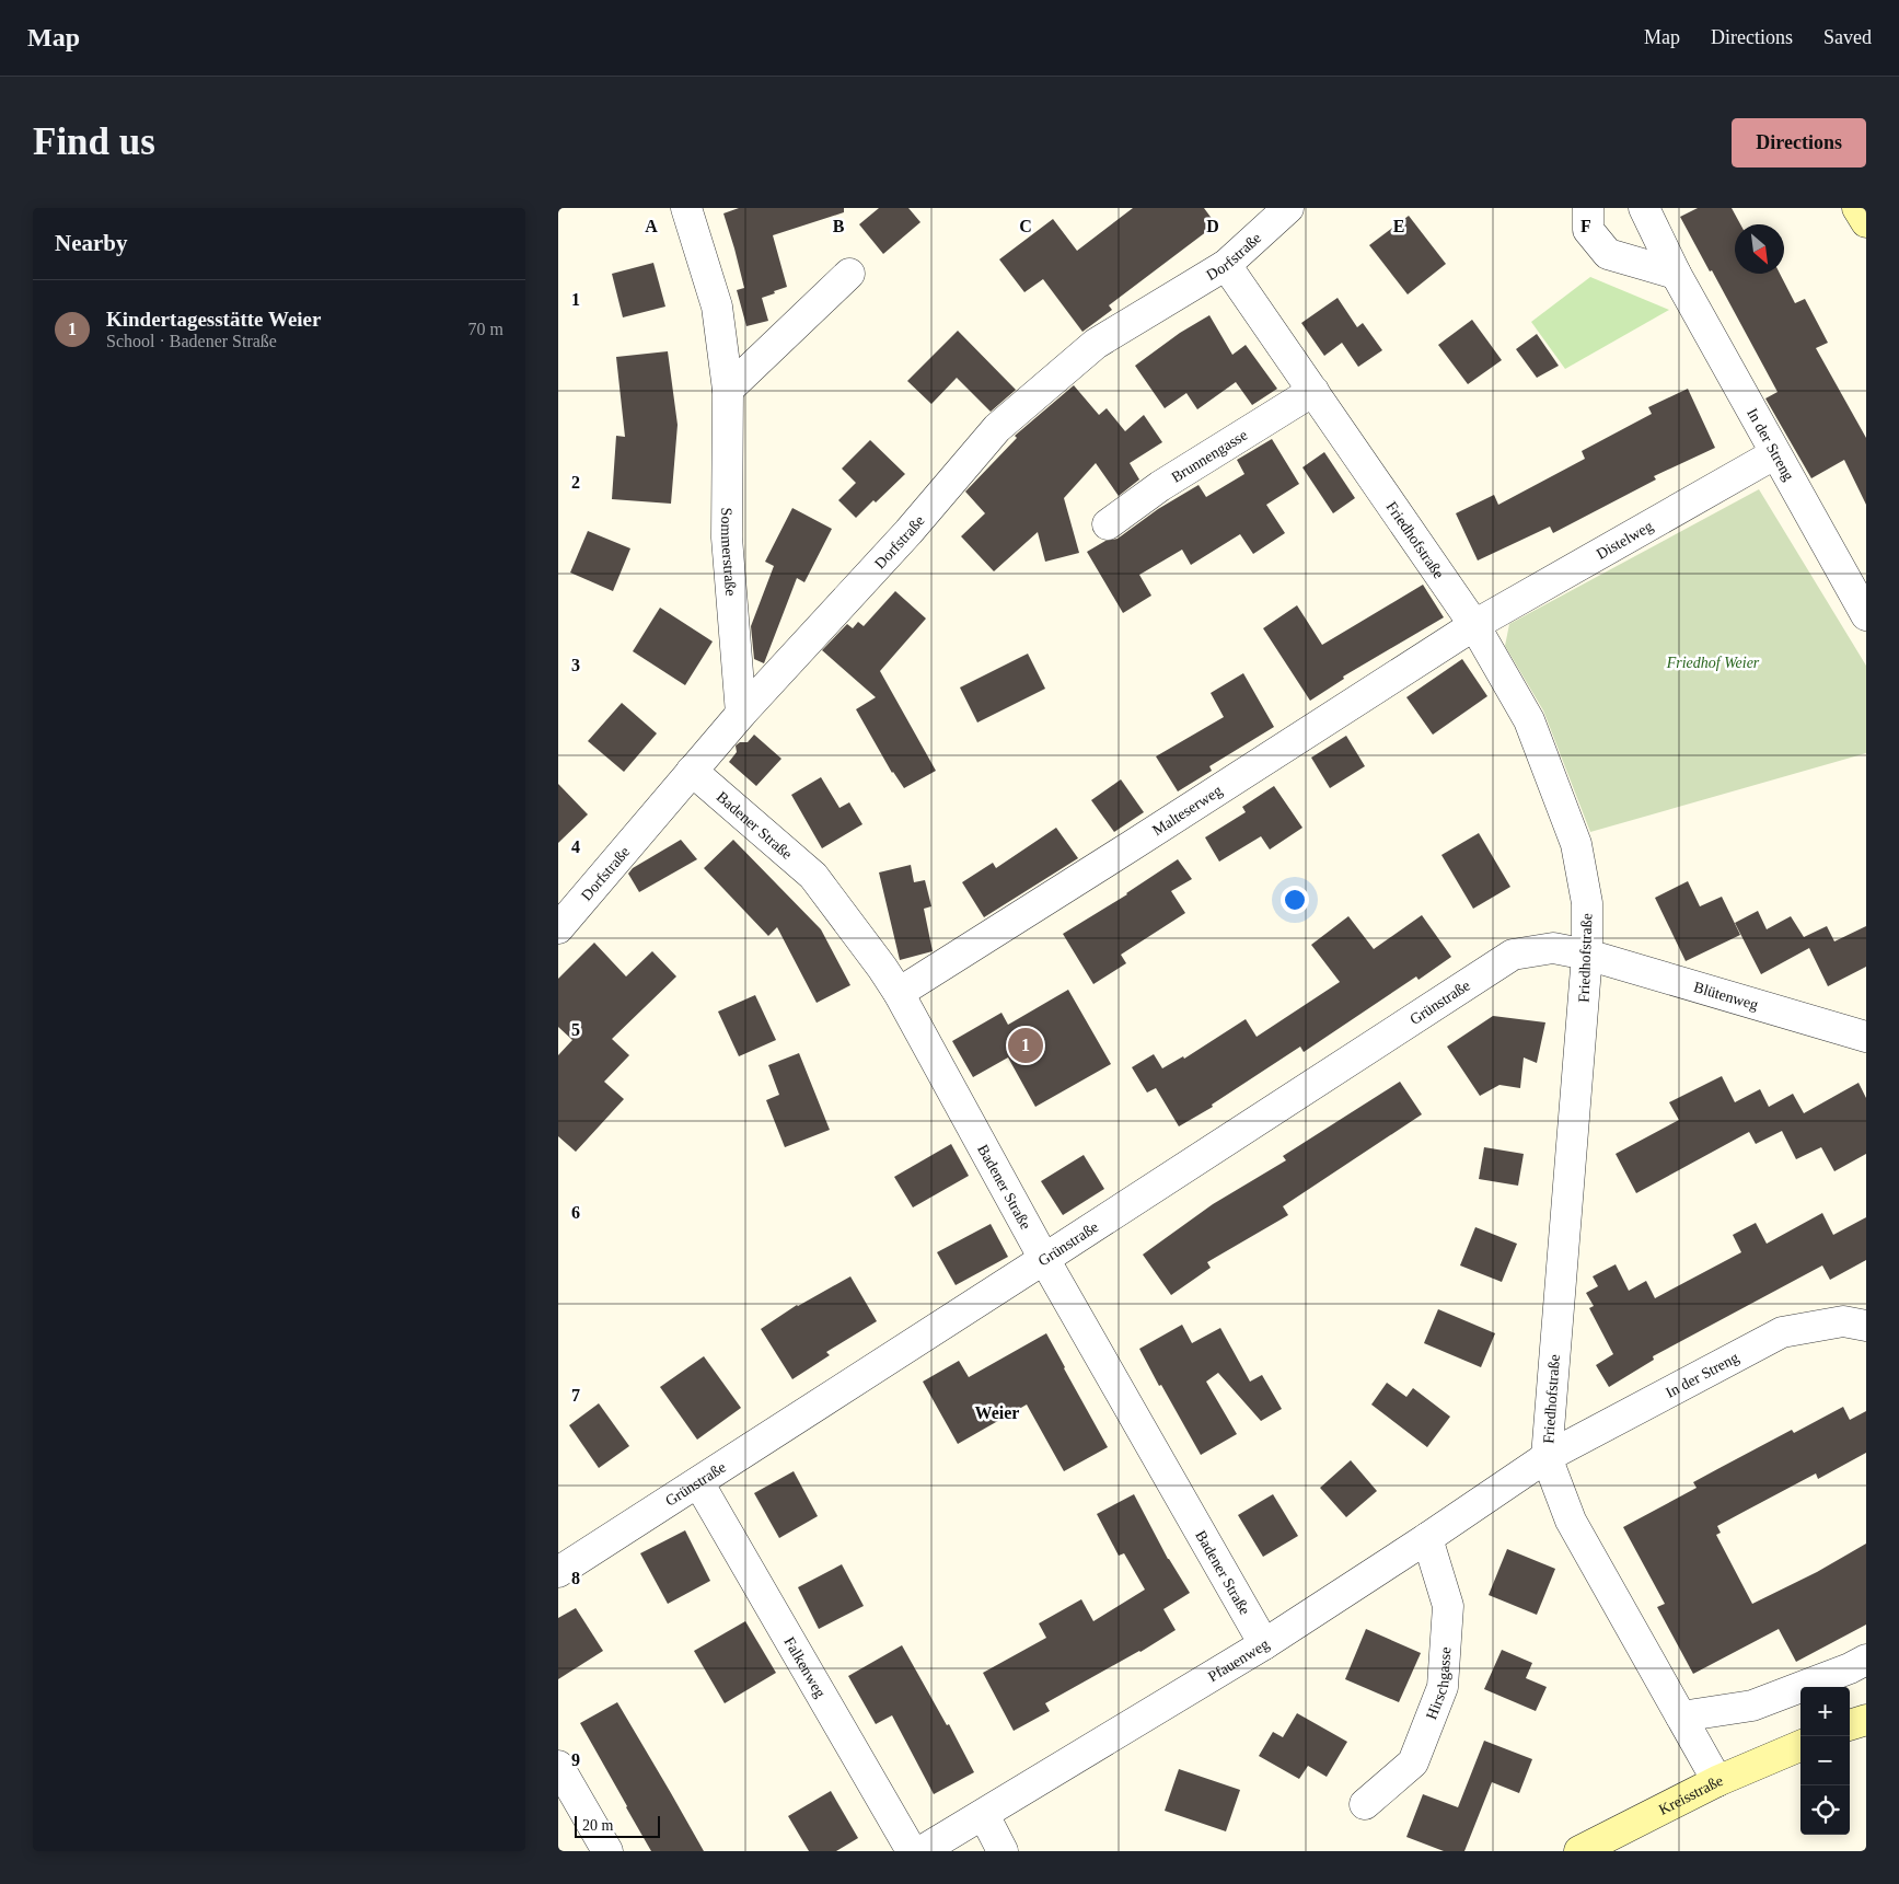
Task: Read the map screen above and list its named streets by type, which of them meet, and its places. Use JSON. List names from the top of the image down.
{
  "streets": {
    "street": [
      "Dorfstraße",
      "In der Streng",
      "Brunnengasse",
      "Friedhofstraße",
      "Distelweg",
      "Sommerstraße",
      "Malteserweg",
      "Badener Straße",
      "Blütenweg",
      "Grünstraße",
      "Pfauenweg",
      "Falkenweg",
      "Hirschgasse",
      "Kreisstraße"
    ]
  },
  "crossings": [
    ["Dorfstraße", "Friedhofstraße"],
    ["Dorfstraße", "Sommerstraße"],
    ["Dorfstraße", "Badener Straße"],
    ["In der Streng", "Friedhofstraße"],
    ["In der Streng", "Distelweg"],
    ["In der Streng", "Pfauenweg"],
    ["Brunnengasse", "Friedhofstraße"],
    ["Friedhofstraße", "Distelweg"],
    ["Friedhofstraße", "Malteserweg"],
    ["Friedhofstraße", "Blütenweg"],
    ["Friedhofstraße", "Grünstraße"],
    ["Friedhofstraße", "Pfauenweg"],
    ["Friedhofstraße", "Kreisstraße"],
    ["Distelweg", "Malteserweg"],
    ["Malteserweg", "Badener Straße"],
    ["Badener Straße", "Grünstraße"],
    ["Badener Straße", "Pfauenweg"],
    ["Blütenweg", "Grünstraße"],
    ["Grünstraße", "Falkenweg"],
    ["Pfauenweg", "Hirschgasse"]
  ],
  "districts": ["Weier"],
  "parks": ["Friedhof Weier"],
  "scale_bar": "20 m",
  "north": "bottom right",
  "page": {
    "header": "Map",
    "nav": ["Map", "Directions", "Saved"],
    "buttons": "Directions",
    "title": "Find us",
    "heading": "Nearby",
    "list": [
      {
        "mark": "1",
        "name": "Kindertagesstätte Weier",
        "note": "School · Badener Straße",
        "value": "70 m"
      }
    ],
    "pins": "1",
    "map_buttons": ["+", "−"],
    "scale": "20 m"
  },
  "grid": {
    "columns": [
      "A",
      "B",
      "C",
      "D",
      "E",
      "F"
    ],
    "rows": [
      "1",
      "2",
      "3",
      "4",
      "5",
      "6",
      "7",
      "8",
      "9"
    ]
  }
}
